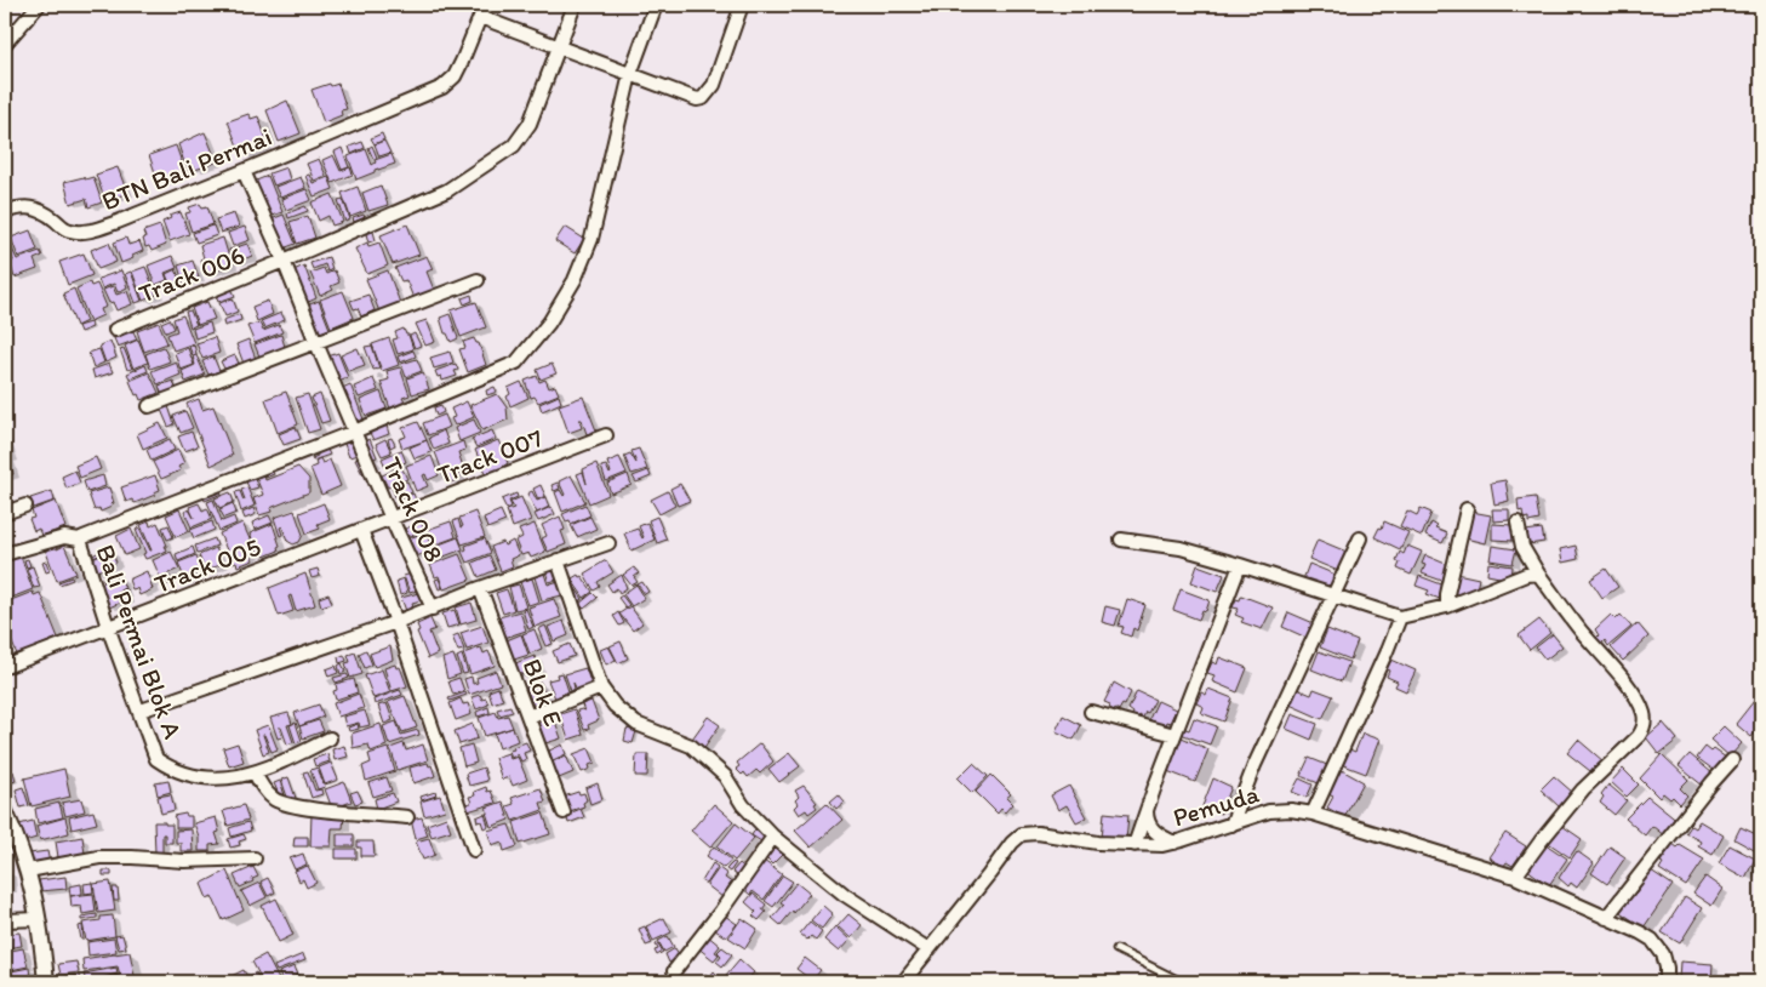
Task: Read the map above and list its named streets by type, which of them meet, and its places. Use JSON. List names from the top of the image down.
{
  "streets": {
    "street": [
      "BTN Bali Permai",
      "Track 006",
      "Track 007",
      "Track 008",
      "Track 005",
      "Bali Permai Blok A",
      "Blok E",
      "Pemuda"
    ]
  },
  "crossings": [
    ["BTN Bali Permai", "Track 008"],
    ["Track 006", "Track 008"],
    ["Track 007", "Track 008"],
    ["Track 007", "Track 005"],
    ["Track 008", "Track 005"],
    ["Track 008", "Bali Permai Blok A"],
    ["Track 005", "Bali Permai Blok A"]
  ]
}
